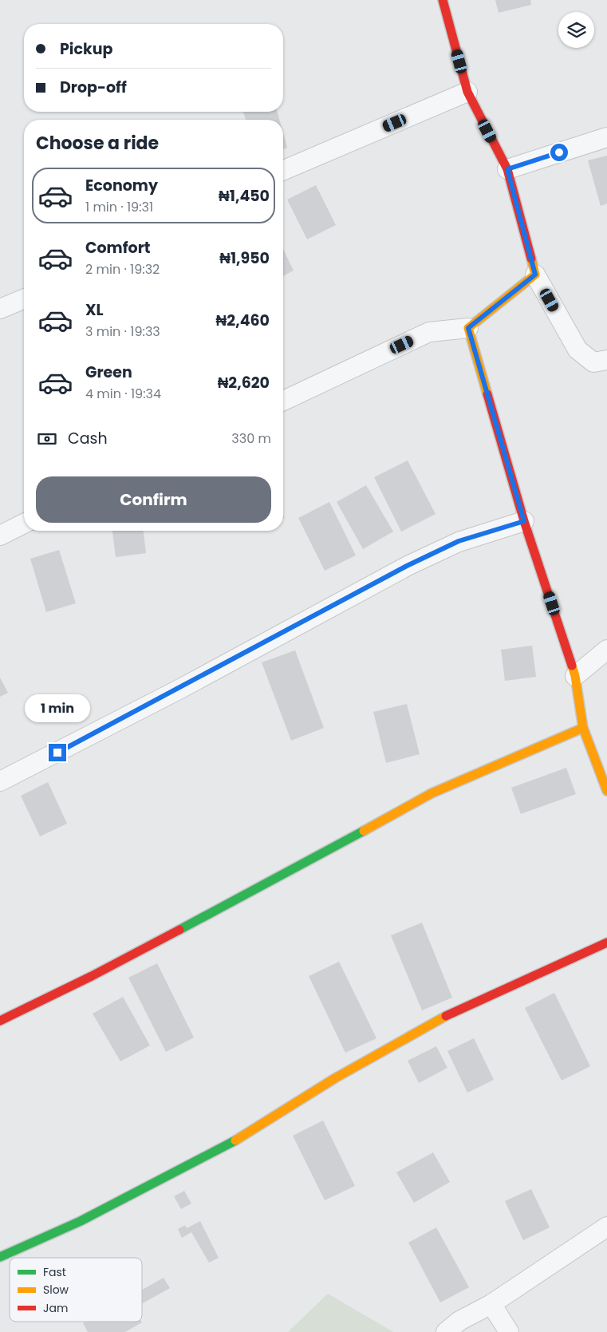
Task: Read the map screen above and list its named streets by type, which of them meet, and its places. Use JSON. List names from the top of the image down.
{
  "legend": ["Fast", "Slow", "Jam"],
  "page": {
    "banner": ["Pickup", "Drop-off"],
    "heading": "Choose a ride",
    "list": [
      {
        "name": "Economy",
        "note": "1 min · 19:31",
        "value": "₦1,450"
      },
      {
        "name": "Comfort",
        "note": "2 min · 19:32",
        "value": "₦1,950"
      },
      {
        "name": "XL",
        "note": "3 min · 19:33",
        "value": "₦2,460"
      },
      {
        "name": "Green",
        "note": "4 min · 19:34",
        "value": "₦2,620"
      }
    ],
    "pay": ["Cash", "330 m"],
    "buttons": "Confirm",
    "bubble": "1 min"
  }
}
